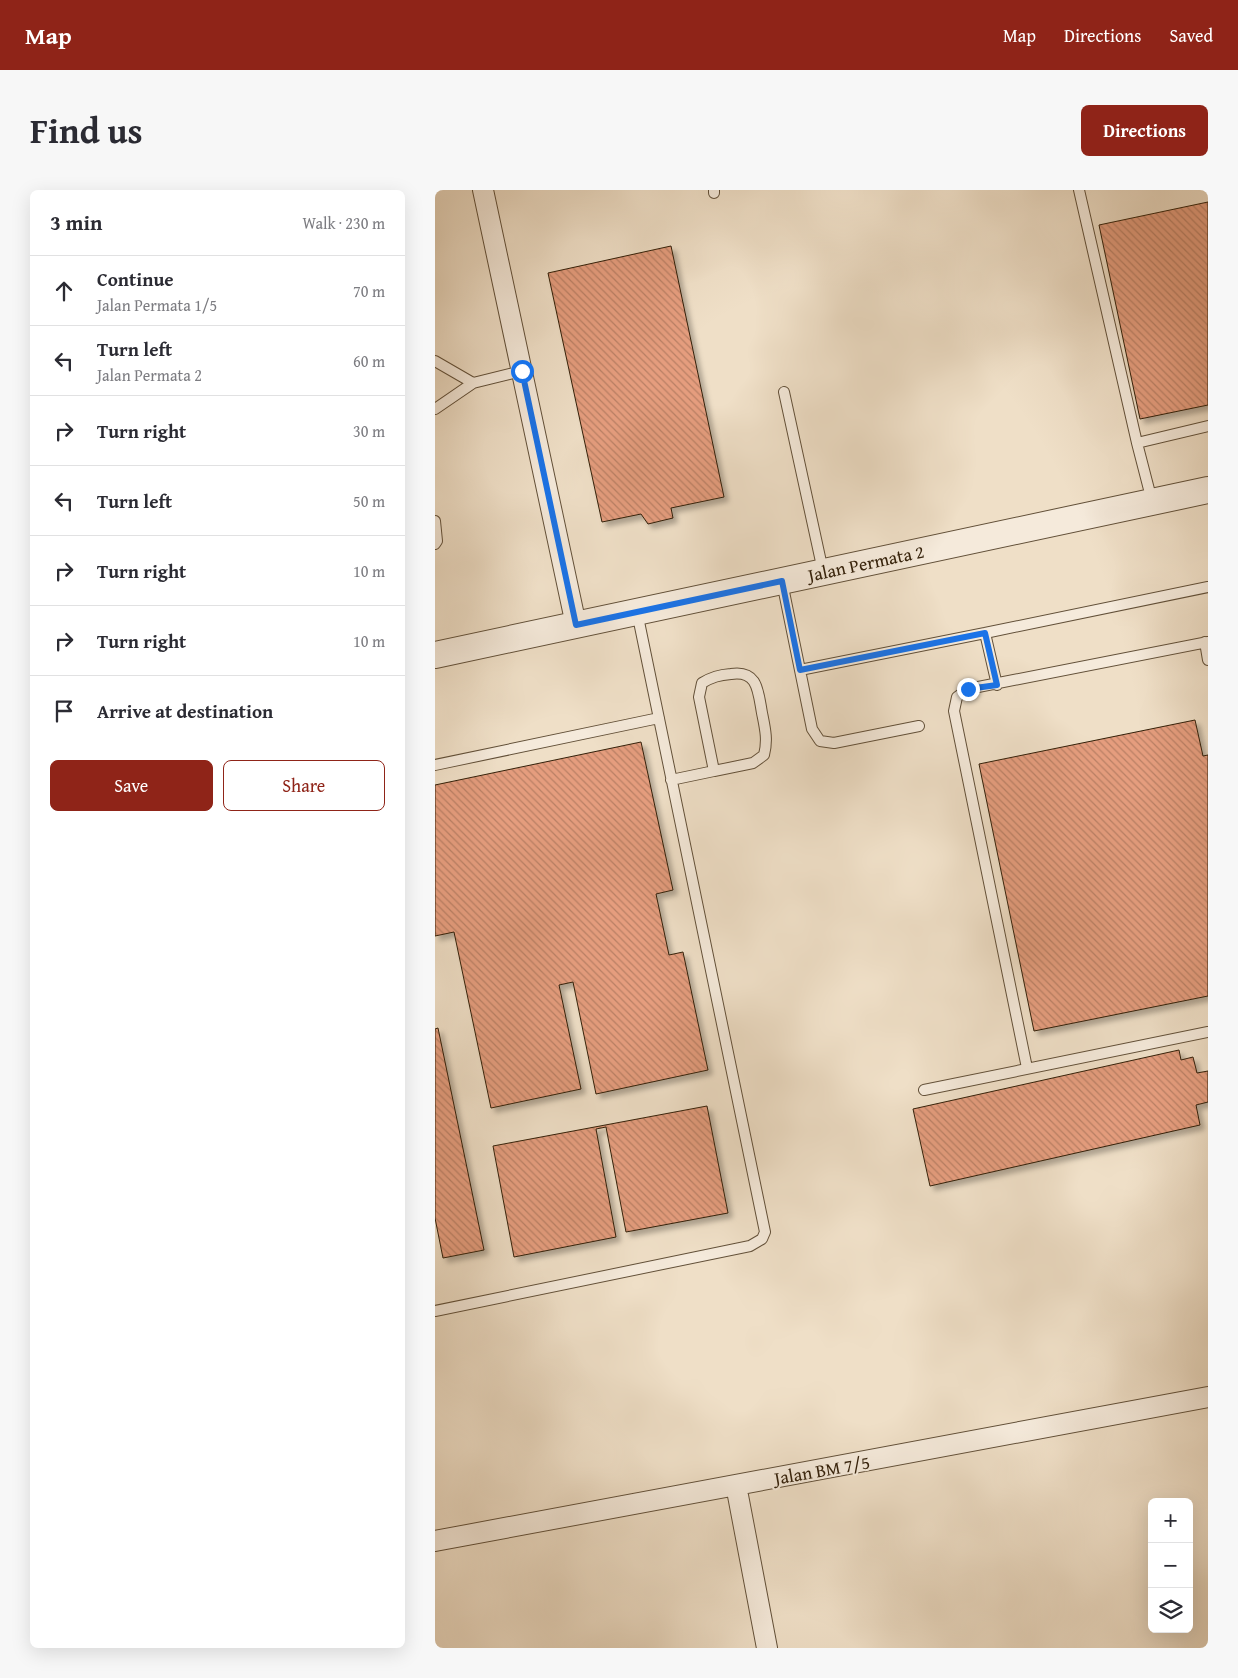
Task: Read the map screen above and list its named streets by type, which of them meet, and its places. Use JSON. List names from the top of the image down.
{
  "streets": {
    "street": ["Jalan Permata 2", "Jalan BM 7/5"]
  },
  "page": {
    "header": "Map",
    "nav": ["Map", "Directions", "Saved"],
    "title": "Find us",
    "buttons": [
      "Directions",
      ["Save", "Share"]
    ],
    "heading": ["3 min", "Walk · 230 m"],
    "list": [
      ["Continue", "Jalan Permata 1/5", "70 m"],
      ["Turn left", "Jalan Permata 2", "60 m"],
      ["Turn right", "30 m"],
      ["Turn left", "50 m"],
      ["Turn right", "10 m"],
      ["Turn right", "10 m"],
      "Arrive at destination"
    ],
    "map_buttons": ["+", "−"]
  }
}
